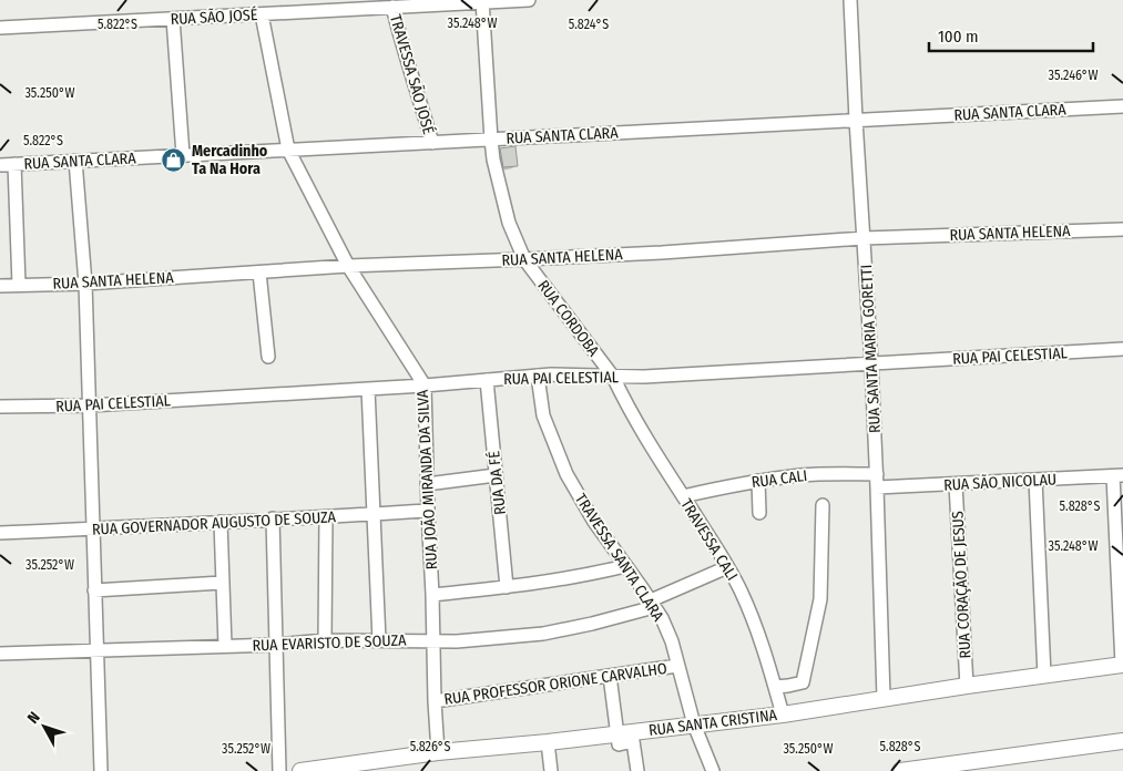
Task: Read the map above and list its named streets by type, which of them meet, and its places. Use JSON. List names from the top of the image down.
{
  "streets": {
    "main road": ["RUA SANTA CRISTINA"],
    "street": [
      "RUA SÃO JOSÉ",
      "TRAVESSA SÃO JOSÉ",
      "RUA SANTA CLARA",
      "RUA SANTA HELENA",
      "RUA CORDOBA",
      "RUA SANTA MARIA GORETTI",
      "RUA PAI CELESTIAL",
      "RUA CALI",
      "RUA JOÃO MIRANDA DA SILVA",
      "RUA SÃO NICOLAU",
      "RUA DA FÉ",
      "RUA GOVERNADOR AUGUSTO DE SOUZA",
      "TRAVESSA CALI",
      "TRAVESSA SANTA CLARA",
      "RUA CORAÇÃO DE JESUS",
      "RUA EVARISTO DE SOUZA",
      "RUA PROFESSOR ORIONE CARVALHO"
    ]
  },
  "crossings": [
    ["RUA SÃO JOSÉ", "TRAVESSA SÃO JOSÉ"],
    ["RUA SÃO JOSÉ", "RUA CORDOBA"],
    ["RUA SÃO JOSÉ", "RUA JOÃO MIRANDA DA SILVA"],
    ["TRAVESSA SÃO JOSÉ", "RUA SANTA CLARA"],
    ["RUA SANTA CLARA", "RUA CORDOBA"],
    ["RUA SANTA CLARA", "RUA SANTA MARIA GORETTI"],
    ["RUA SANTA CLARA", "RUA JOÃO MIRANDA DA SILVA"],
    ["RUA SANTA HELENA", "RUA CORDOBA"],
    ["RUA SANTA HELENA", "RUA SANTA MARIA GORETTI"],
    ["RUA SANTA HELENA", "RUA JOÃO MIRANDA DA SILVA"],
    ["RUA CORDOBA", "RUA PAI CELESTIAL"],
    ["RUA CORDOBA", "TRAVESSA CALI"],
    ["RUA SANTA MARIA GORETTI", "RUA PAI CELESTIAL"],
    ["RUA SANTA MARIA GORETTI", "RUA CALI"],
    ["RUA SANTA MARIA GORETTI", "RUA SÃO NICOLAU"],
    ["RUA SANTA MARIA GORETTI", "RUA SANTA CRISTINA"],
    ["RUA PAI CELESTIAL", "RUA JOÃO MIRANDA DA SILVA"],
    ["RUA PAI CELESTIAL", "RUA DA FÉ"],
    ["RUA PAI CELESTIAL", "TRAVESSA CALI"],
    ["RUA PAI CELESTIAL", "TRAVESSA SANTA CLARA"],
    ["RUA CALI", "RUA SÃO NICOLAU"],
    ["RUA CALI", "TRAVESSA CALI"],
    ["RUA JOÃO MIRANDA DA SILVA", "RUA GOVERNADOR AUGUSTO DE SOUZA"],
    ["RUA JOÃO MIRANDA DA SILVA", "RUA EVARISTO DE SOUZA"],
    ["RUA JOÃO MIRANDA DA SILVA", "RUA PROFESSOR ORIONE CARVALHO"],
    ["RUA JOÃO MIRANDA DA SILVA", "RUA SANTA CRISTINA"],
    ["RUA SÃO NICOLAU", "RUA CORAÇÃO DE JESUS"],
    ["TRAVESSA CALI", "RUA EVARISTO DE SOUZA"],
    ["TRAVESSA CALI", "RUA SANTA CRISTINA"],
    ["TRAVESSA SANTA CLARA", "RUA EVARISTO DE SOUZA"],
    ["TRAVESSA SANTA CLARA", "RUA PROFESSOR ORIONE CARVALHO"],
    ["TRAVESSA SANTA CLARA", "RUA SANTA CRISTINA"],
    ["RUA CORAÇÃO DE JESUS", "RUA SANTA CRISTINA"]
  ],
  "places": {
    "shop": ["Mercadinho Ta Na Hora"]
  },
  "scale_bar": "100 m",
  "north": "top left",
  "coordinates": [
    "35.248°W",
    "5.822°S",
    "5.824°S",
    "35.246°W",
    "35.250°W",
    "5.828°S",
    "35.252°W",
    "5.826°S"
  ]
}
